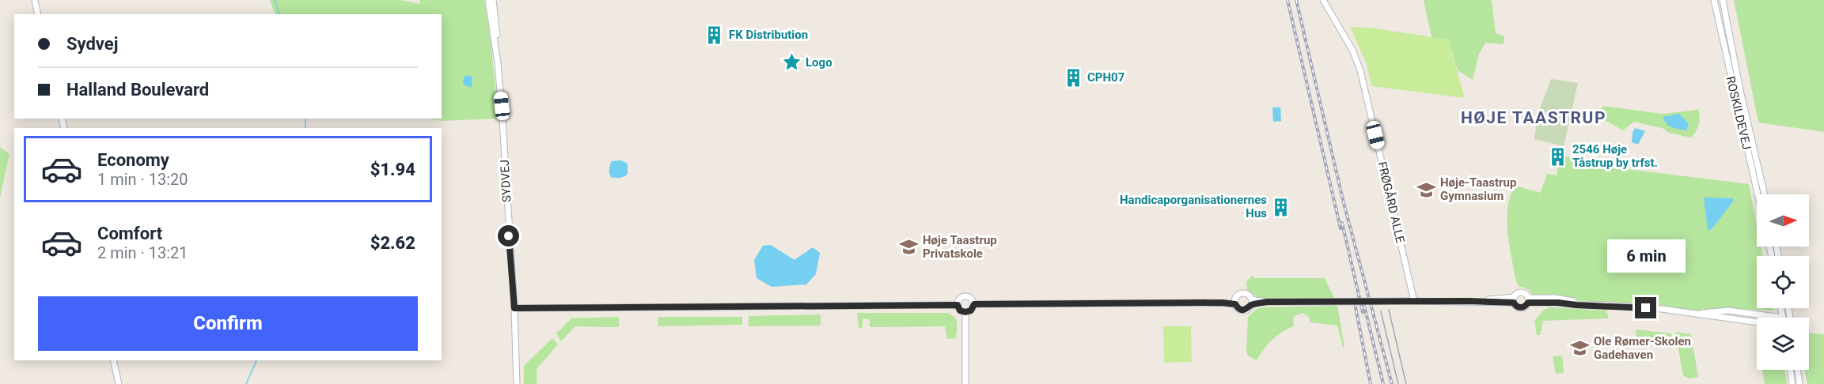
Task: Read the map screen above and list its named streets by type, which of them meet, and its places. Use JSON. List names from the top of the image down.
{
  "streets": {
    "street": ["ROSKILDEVEJ", "SYDVEJ", "FRØGÅRD ALLE"]
  },
  "districts": ["HØJE TAASTRUP"],
  "places": {
    "building": [
      "FK Distribution",
      "CPH07",
      "2546 Høje Tåstrup by trfst.",
      "Handicaporganisationernes Hus"
    ],
    "place": ["Logo"],
    "school or university": ["Høje-Taastrup Gymnasium", "Høje Taastrup Privatskole", "Ole Rømer-Skolen Gadehaven"]
  },
  "north": "right",
  "page": {
    "banner": ["Sydvej", "Halland Boulevard"],
    "list": [
      {
        "name": "Economy",
        "note": "1 min · 13:20",
        "value": "$1.94"
      },
      {
        "name": "Comfort",
        "note": "2 min · 13:21",
        "value": "$2.62"
      }
    ],
    "bubble": "6 min",
    "buttons": "Confirm"
  }
}
